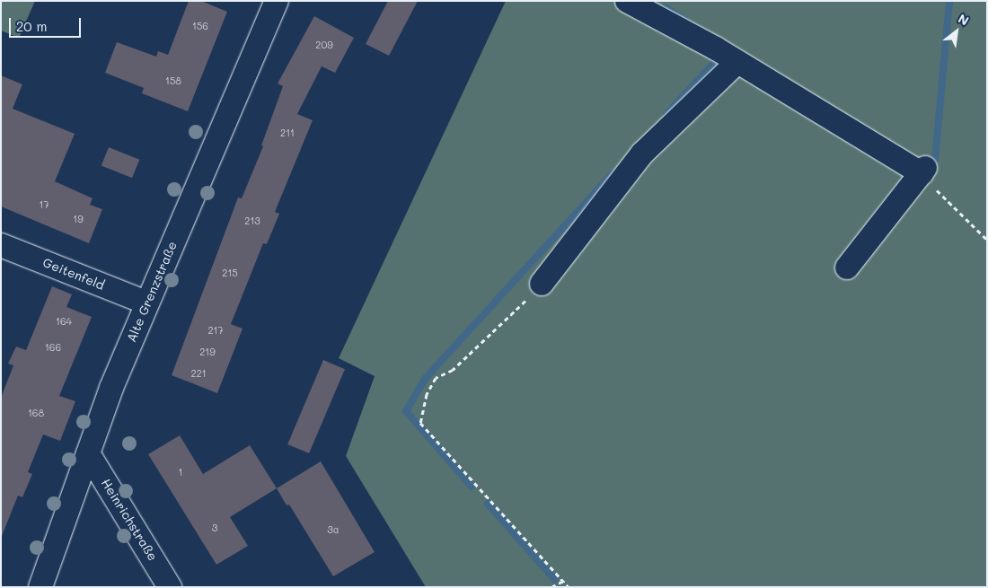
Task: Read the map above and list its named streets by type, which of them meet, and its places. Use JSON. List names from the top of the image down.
{
  "streets": {
    "street": ["Geitenfeld", "Alte Grenzstraße", "Heinrichstraße"]
  },
  "crossings": [
    ["Geitenfeld", "Alte Grenzstraße"],
    ["Alte Grenzstraße", "Heinrichstraße"]
  ],
  "house_numbers": [
    "156",
    "209",
    "158",
    "211",
    "17",
    "19",
    "213",
    "215",
    "164",
    "217",
    "166",
    "219",
    "221",
    "168",
    "1",
    "3",
    "3a"
  ],
  "scale_bar": "20 m",
  "north": "top right"
}
